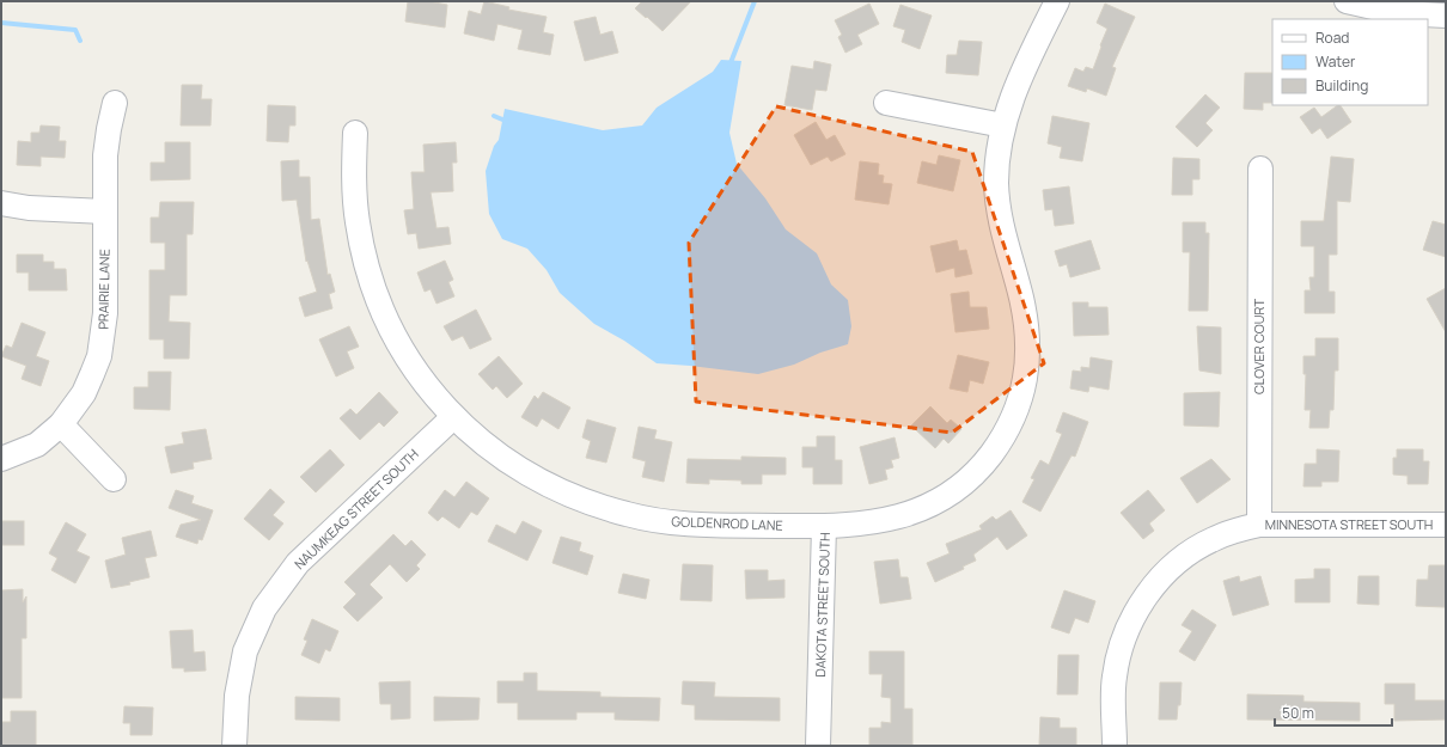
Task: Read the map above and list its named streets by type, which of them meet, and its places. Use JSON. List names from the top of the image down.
{
  "streets": {
    "street": [
      "PRAIRIE LANE",
      "CLOVER COURT",
      "NAUMKEAG STREET SOUTH",
      "GOLDENROD LANE",
      "MINNESOTA STREET SOUTH",
      "DAKOTA STREET SOUTH"
    ]
  },
  "crossings": [
    ["CLOVER COURT", "MINNESOTA STREET SOUTH"],
    ["NAUMKEAG STREET SOUTH", "GOLDENROD LANE"],
    ["GOLDENROD LANE", "DAKOTA STREET SOUTH"]
  ],
  "legend": ["Road", "Water", "Building"],
  "scale_bar": "50 m"
}
